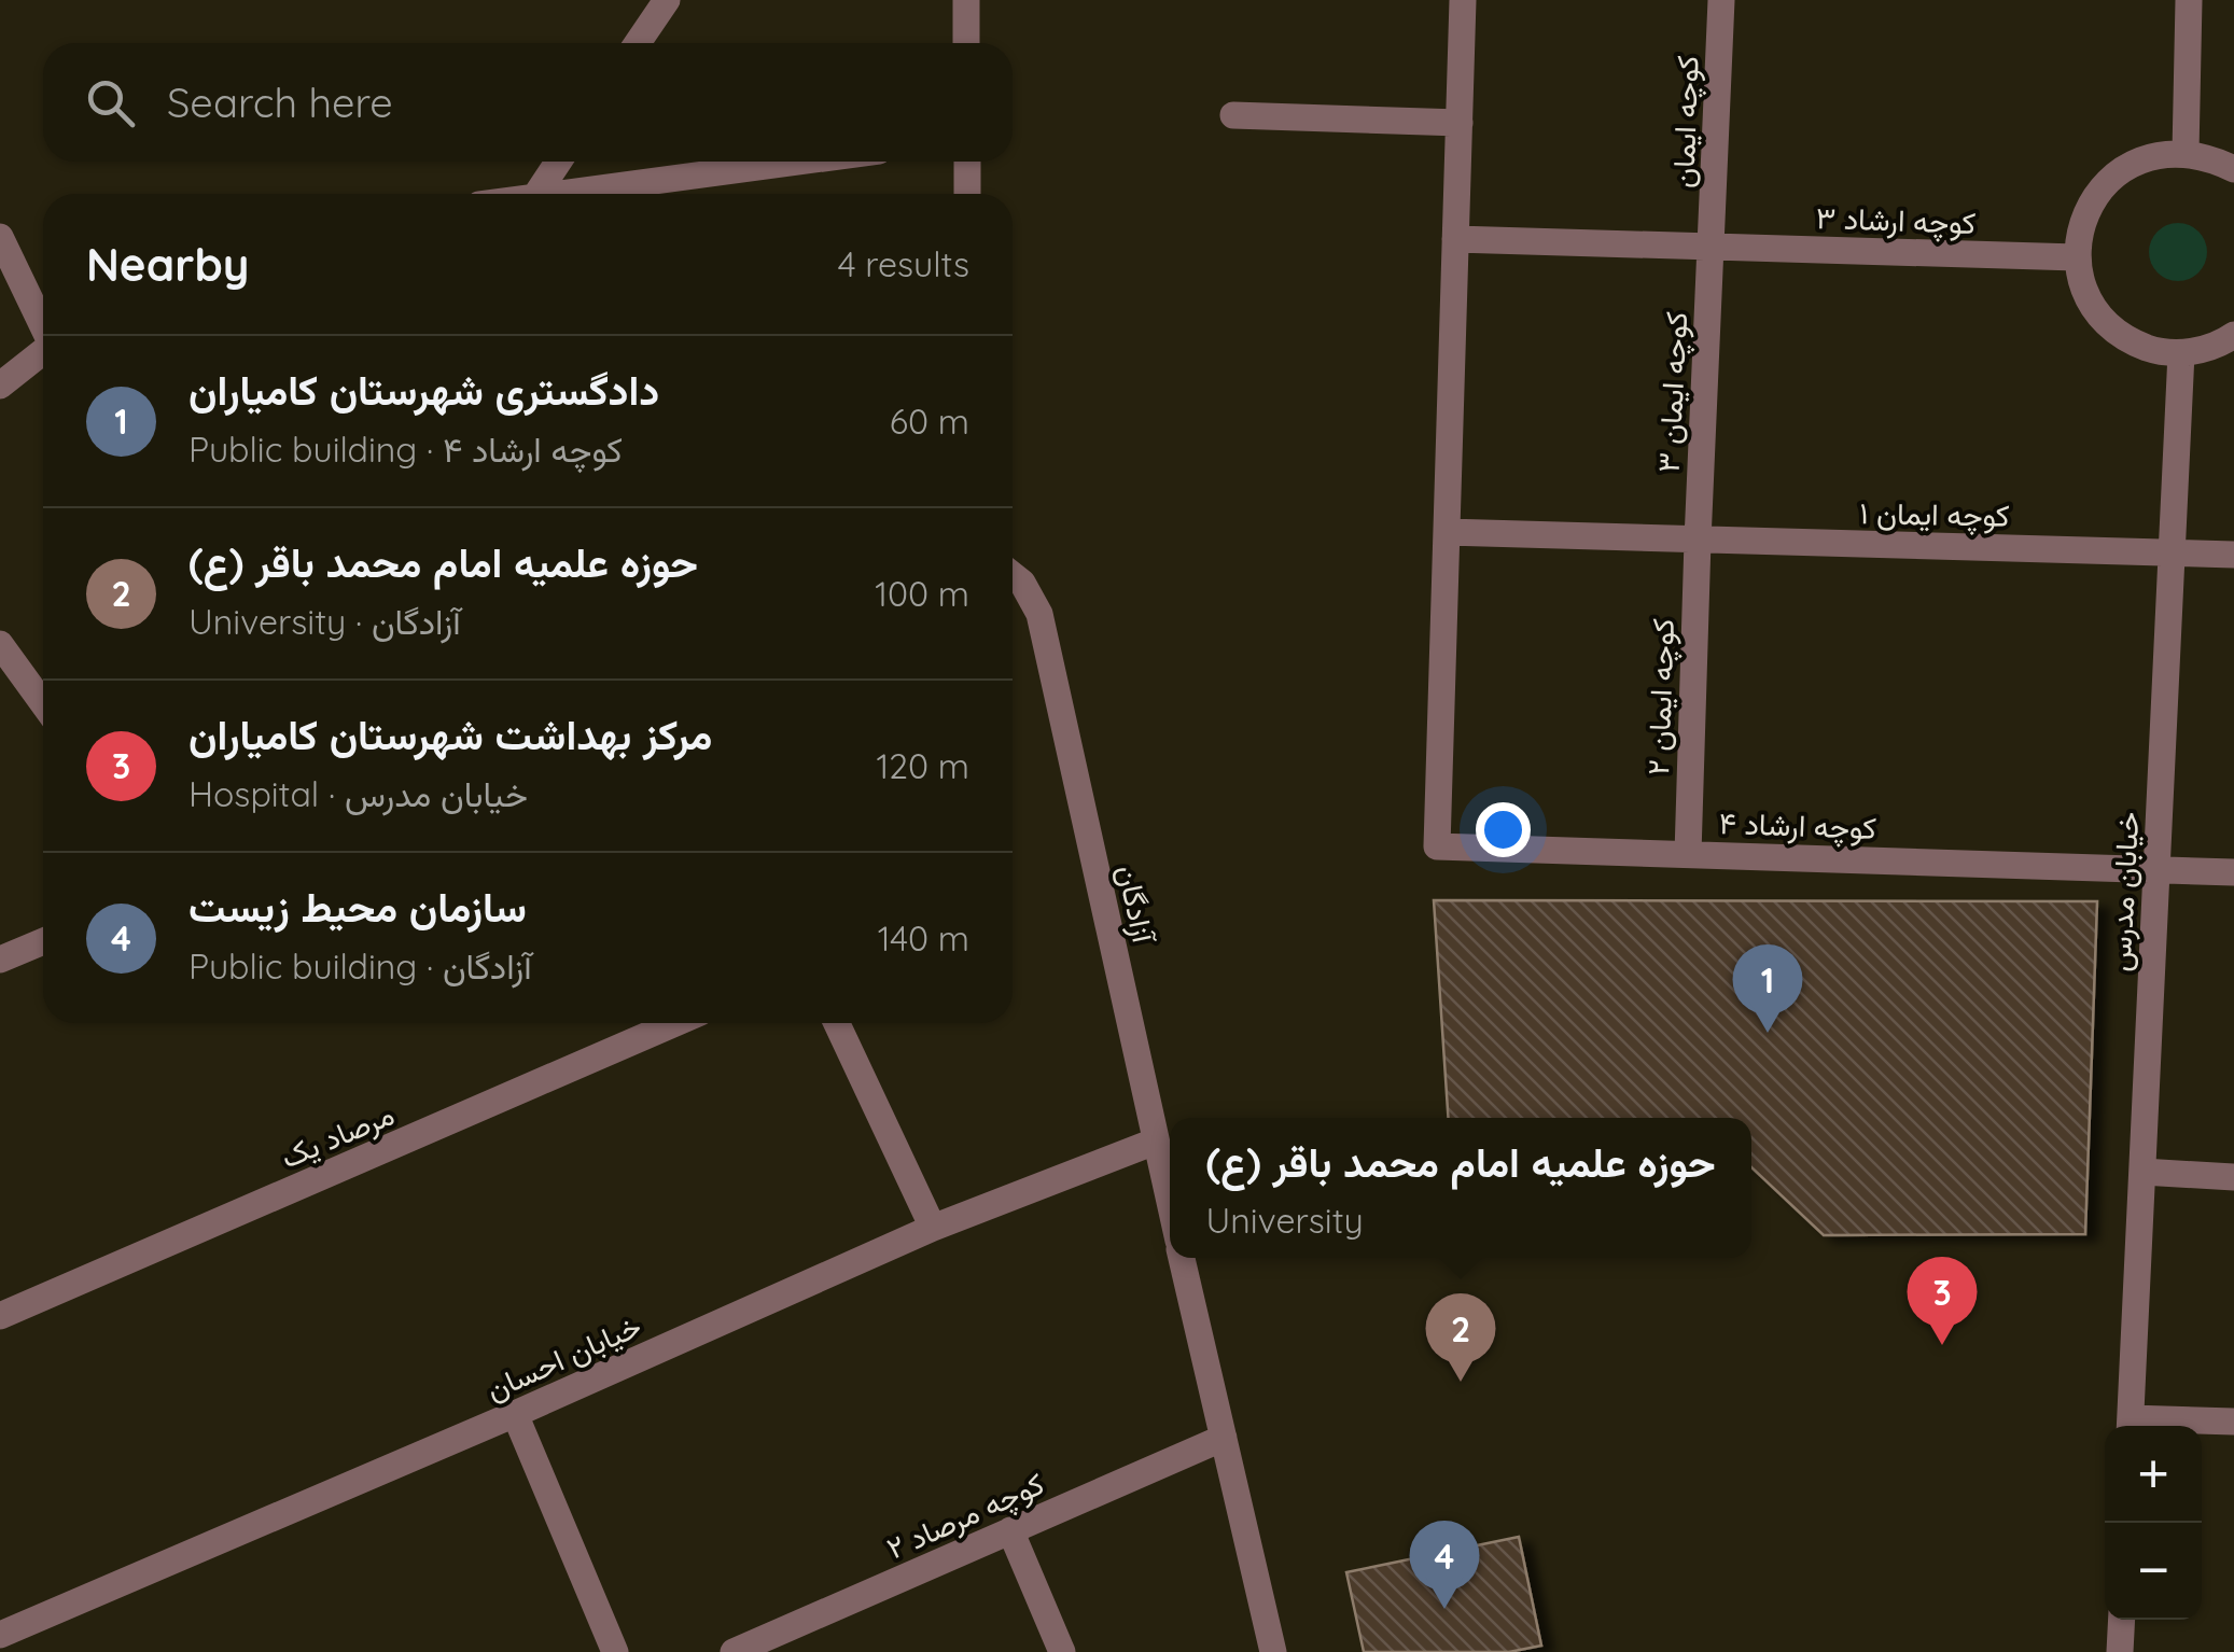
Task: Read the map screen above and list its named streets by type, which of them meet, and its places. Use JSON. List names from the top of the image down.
{
  "streets": {
    "street": [
      "کوچه ایمان",
      "کوچه ارشاد ۳",
      "کوچه ایمان ۳",
      "کوچه ایمان ۱",
      "کوچه ایمان ۲",
      "کوچه ارشاد ۴",
      "خیابان مدرس",
      "آزادگان",
      "مرصاد یک",
      "خیابان احسان",
      "کوچه مرصاد ۲"
    ]
  },
  "crossings": [
    ["کوچه ایمان", "کوچه ارشاد ۳"],
    ["کوچه ایمان", "کوچه ایمان ۳"],
    ["کوچه ارشاد ۳", "کوچه ایمان ۳"],
    ["کوچه ایمان ۳", "کوچه ایمان ۱"],
    ["کوچه ایمان ۳", "کوچه ایمان ۲"],
    ["کوچه ایمان ۱", "کوچه ایمان ۲"],
    ["کوچه ایمان ۱", "کوچه ارشاد ۴"],
    ["کوچه ایمان ۱", "خیابان مدرس"],
    ["کوچه ایمان ۲", "کوچه ارشاد ۴"],
    ["کوچه ارشاد ۴", "خیابان مدرس"],
    ["آزادگان", "خیابان احسان"]
  ],
  "page": {
    "search": "Search here",
    "heading": ["Nearby", "4 results"],
    "list": [
      {
        "mark": "1",
        "name": "دادگستری شهرستان کامیاران",
        "note": "Public building · کوچه ارشاد ۴",
        "value": "60 m"
      },
      {
        "mark": "2",
        "name": "حوزه علمیه امام محمد باقر (ع)",
        "note": "University · آزادگان",
        "value": "100 m"
      },
      {
        "mark": "3",
        "name": "مرکز بهداشت شهرستان کامیاران",
        "note": "Hospital · خیابان مدرس",
        "value": "120 m"
      },
      {
        "mark": "4",
        "name": "سازمان محیط زیست",
        "note": "Public building · آزادگان",
        "value": "140 m"
      }
    ],
    "pins": [
      "1",
      "3",
      "2",
      "4"
    ],
    "popup": ["حوزه علمیه امام محمد باقر (ع)", "University"],
    "map_buttons": ["+", "−"]
  }
}
